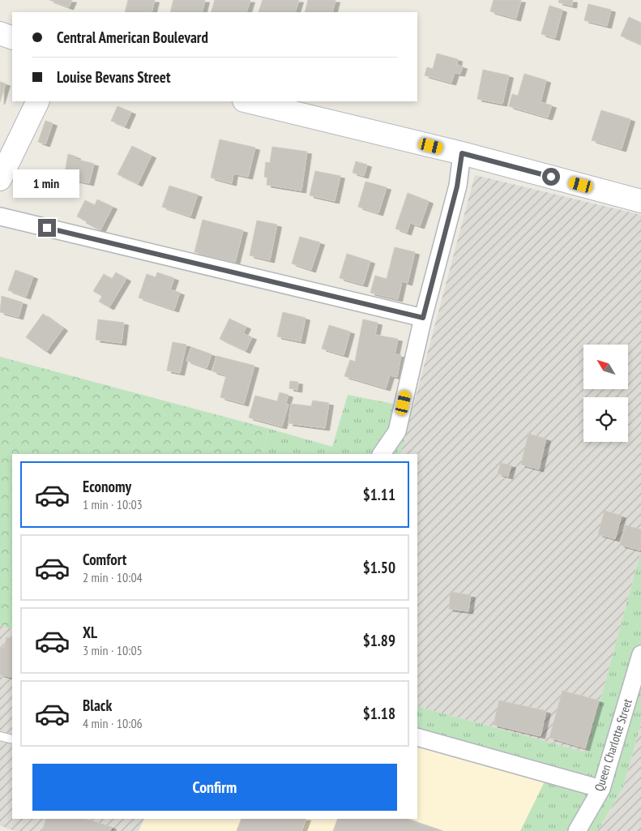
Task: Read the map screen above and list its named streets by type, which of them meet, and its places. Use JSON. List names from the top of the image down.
{
  "streets": {
    "street": ["Queen Charlotte Street"]
  },
  "north": "top left",
  "page": {
    "banner": ["Central American Boulevard", "Louise Bevans Street"],
    "bubble": "1 min",
    "list": [
      {
        "name": "Economy",
        "note": "1 min · 10:03",
        "value": "$1.11"
      },
      {
        "name": "Comfort",
        "note": "2 min · 10:04",
        "value": "$1.50"
      },
      {
        "name": "XL",
        "note": "3 min · 10:05",
        "value": "$1.89"
      },
      {
        "name": "Black",
        "note": "4 min · 10:06",
        "value": "$1.18"
      }
    ],
    "buttons": "Confirm"
  }
}
